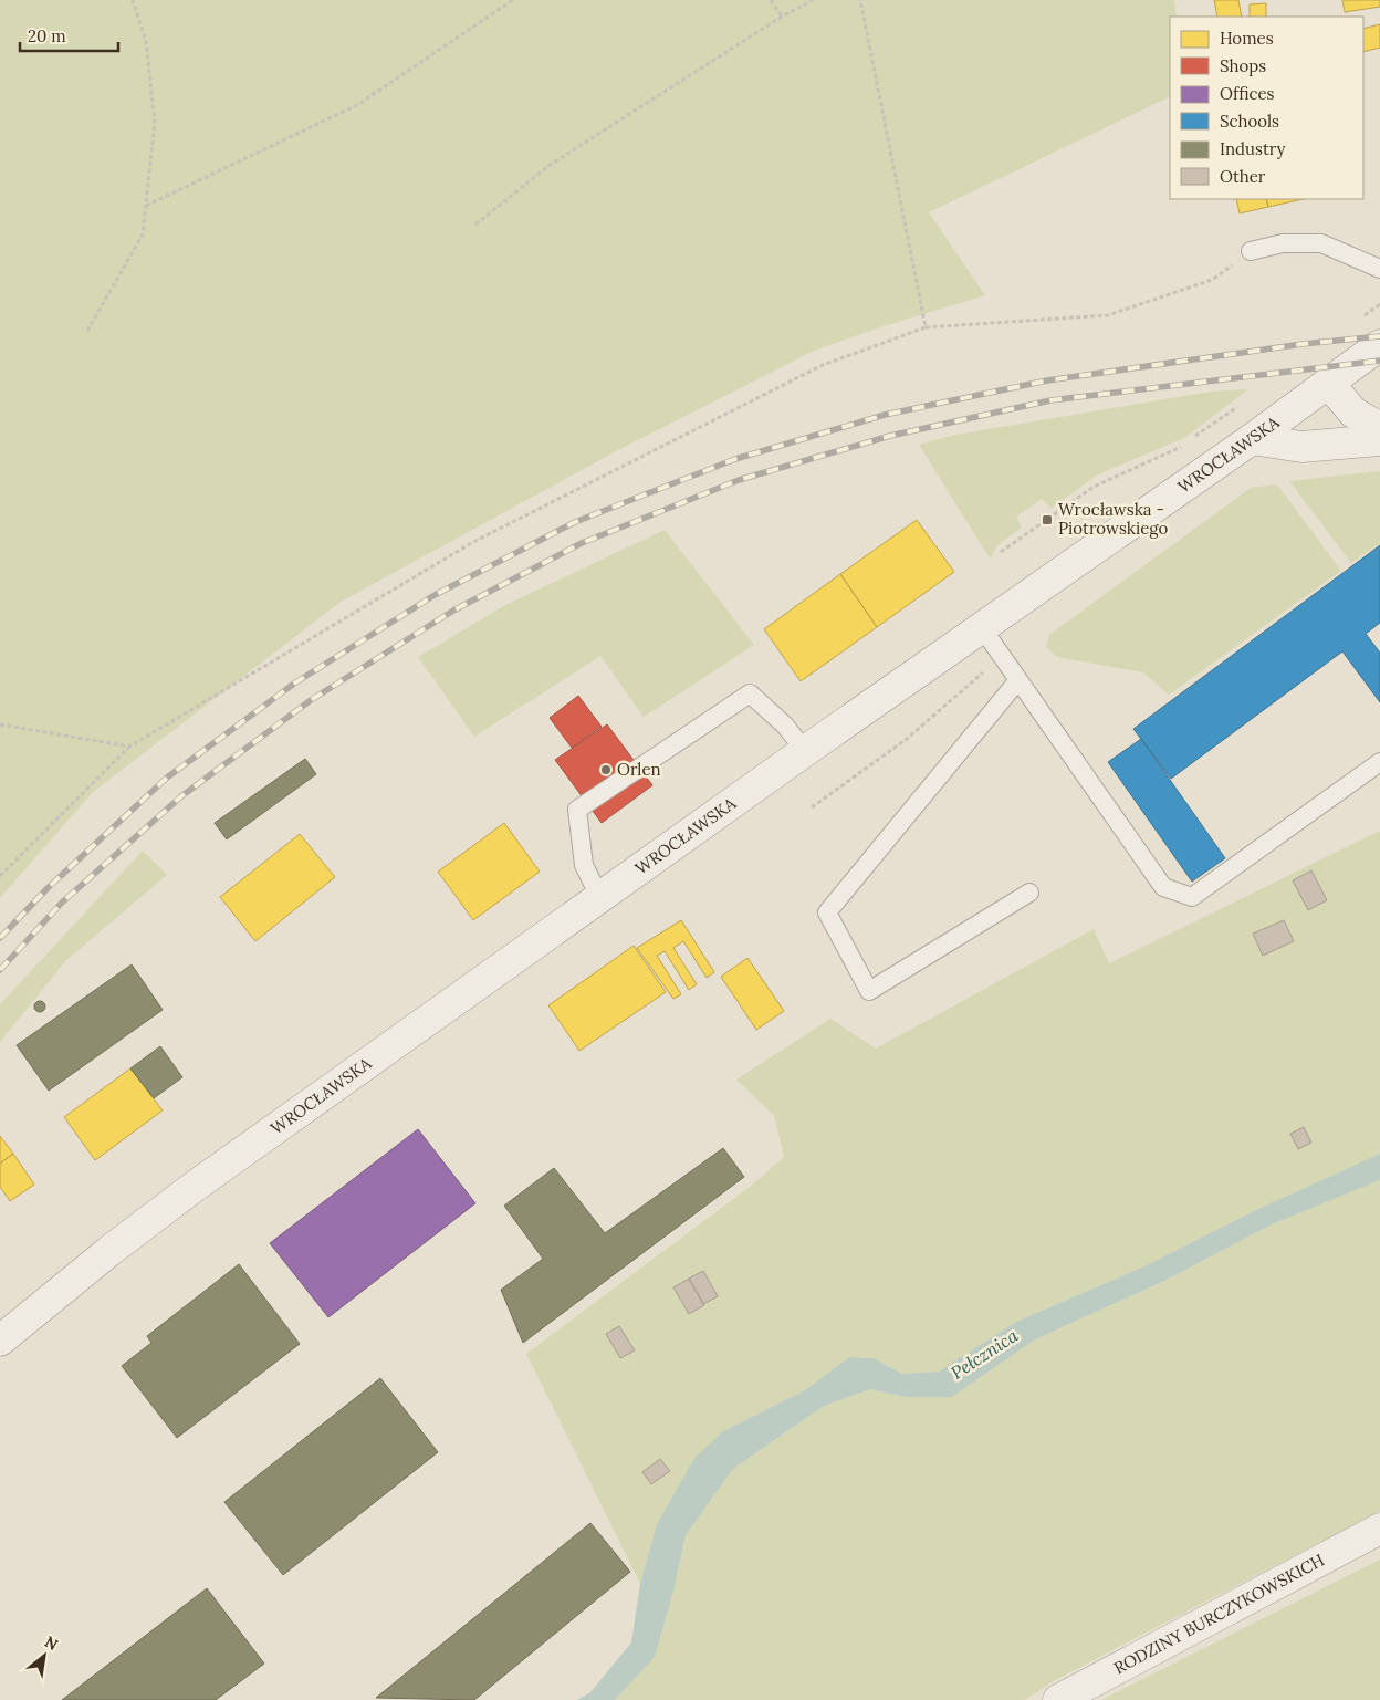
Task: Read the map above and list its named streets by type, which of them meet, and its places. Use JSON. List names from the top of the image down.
{
  "streets": {
    "main road": ["WROCŁAWSKA", "RODZINY BURCZYKOWSKICH"]
  },
  "water": ["Pełcznica"],
  "places": {
    "transit": ["Wrocławska - Piotrowskiego"],
    "other": ["Orlen"]
  },
  "legend": [
    "Homes",
    "Shops",
    "Offices",
    "Schools",
    "Industry",
    "Other"
  ],
  "scale_bar": "20 m",
  "north": "top right"
}
